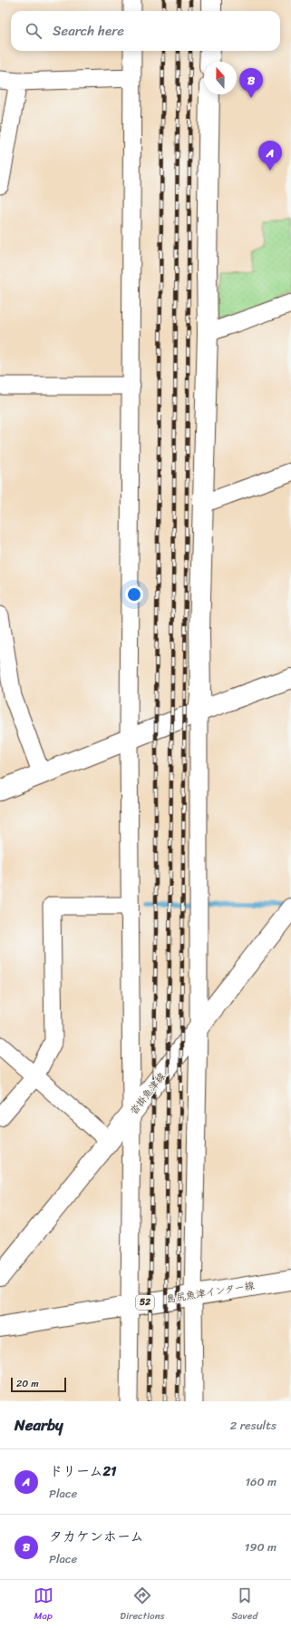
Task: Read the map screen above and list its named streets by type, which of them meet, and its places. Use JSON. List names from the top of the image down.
{
  "streets": {
    "street": ["沓掛魚津線", "島尻魚津インター線", "52"]
  },
  "scale_bar": "20 m",
  "north": "top",
  "page": {
    "search": "Search here",
    "pins": ["B", "A"],
    "scale": "20 m",
    "heading": ["Nearby", "2 results"],
    "list": [
      {
        "mark": "A",
        "name": "ドリーム21",
        "note": "Place",
        "value": "160 m"
      },
      {
        "mark": "B",
        "name": "タカケンホーム",
        "note": "Place",
        "value": "190 m"
      }
    ],
    "nav": ["Map", "Directions", "Saved"]
  }
}
